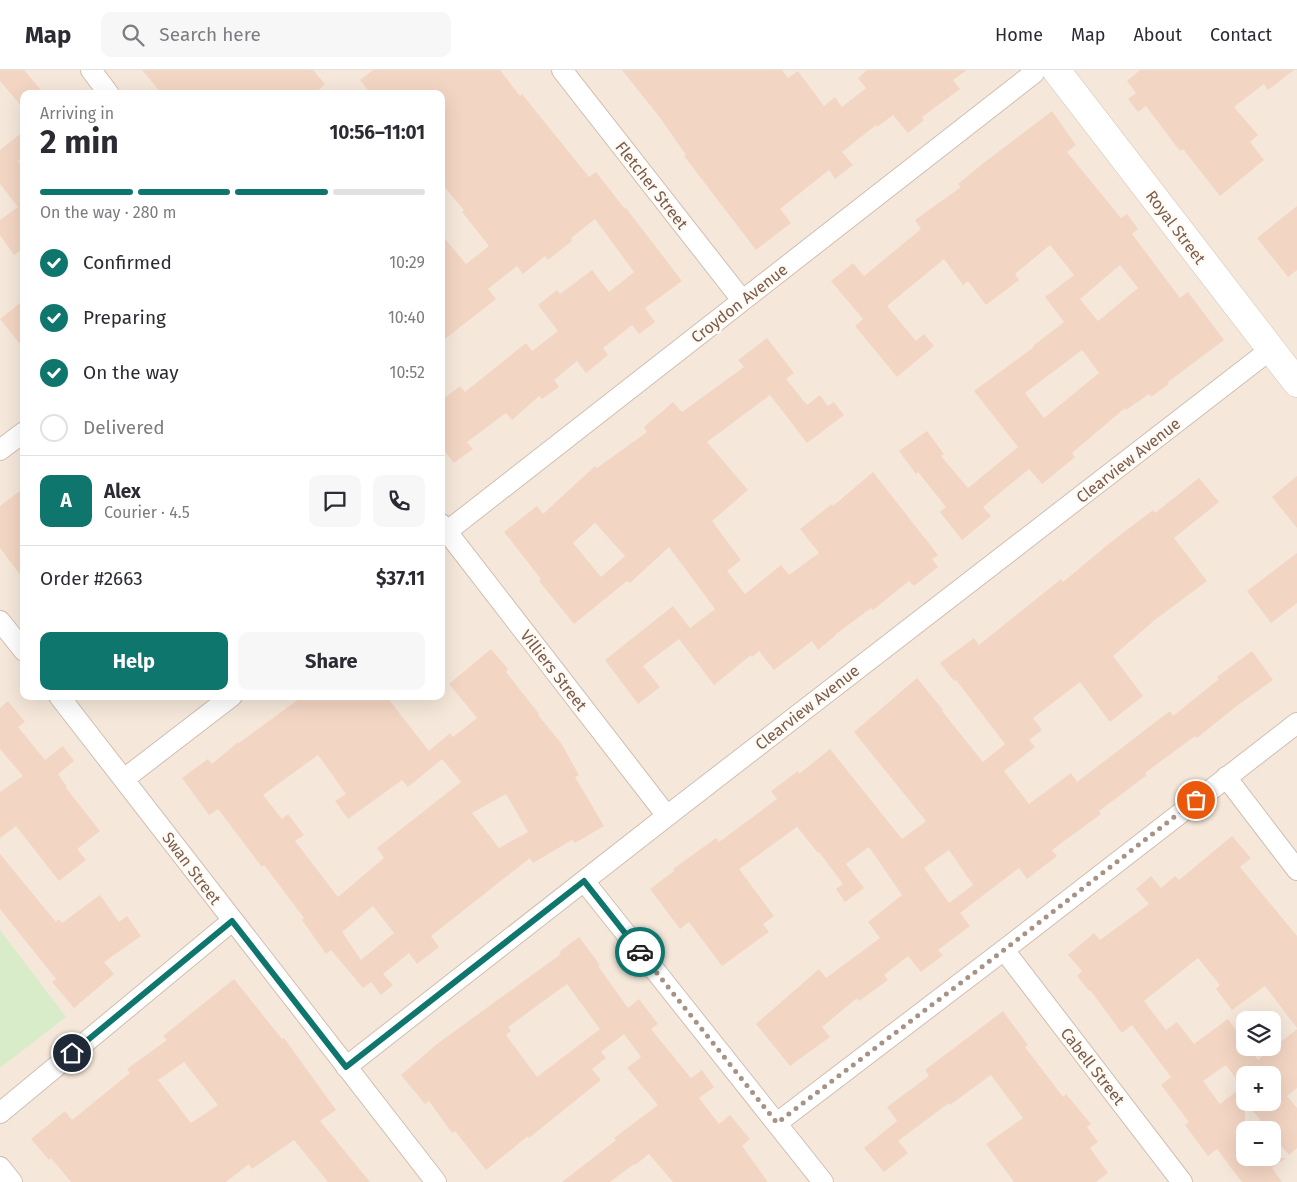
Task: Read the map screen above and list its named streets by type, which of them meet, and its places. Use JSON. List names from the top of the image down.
{
  "streets": {
    "main road": ["Royal Street"],
    "street": [
      "Fletcher Street",
      "Croydon Avenue",
      "Clearview Avenue",
      "Villiers Street",
      "Swan Street",
      "Cabell Street"
    ]
  },
  "crossings": [
    ["Fletcher Street", "Croydon Avenue"],
    ["Royal Street", "Clearview Avenue"],
    ["Clearview Avenue", "Villiers Street"],
    ["Clearview Avenue", "Swan Street"]
  ],
  "page": {
    "header": "Map",
    "search": "Search here",
    "nav": [
      "Home",
      "Map",
      "About",
      "Contact"
    ],
    "heading": ["2 min", "Arriving in", "10:56–11:01"],
    "panel": [
      "Alex",
      "Courier · 4.5",
      "Order #2663",
      "$37.11"
    ],
    "bar": "On the way · 280 m",
    "list": [
      ["Confirmed", "10:29"],
      ["Preparing", "10:40"],
      ["On the way", "10:52"],
      "Delivered"
    ],
    "round": "A",
    "buttons": ["Help", "Share"],
    "map_buttons": ["+", "−"]
  }
}
